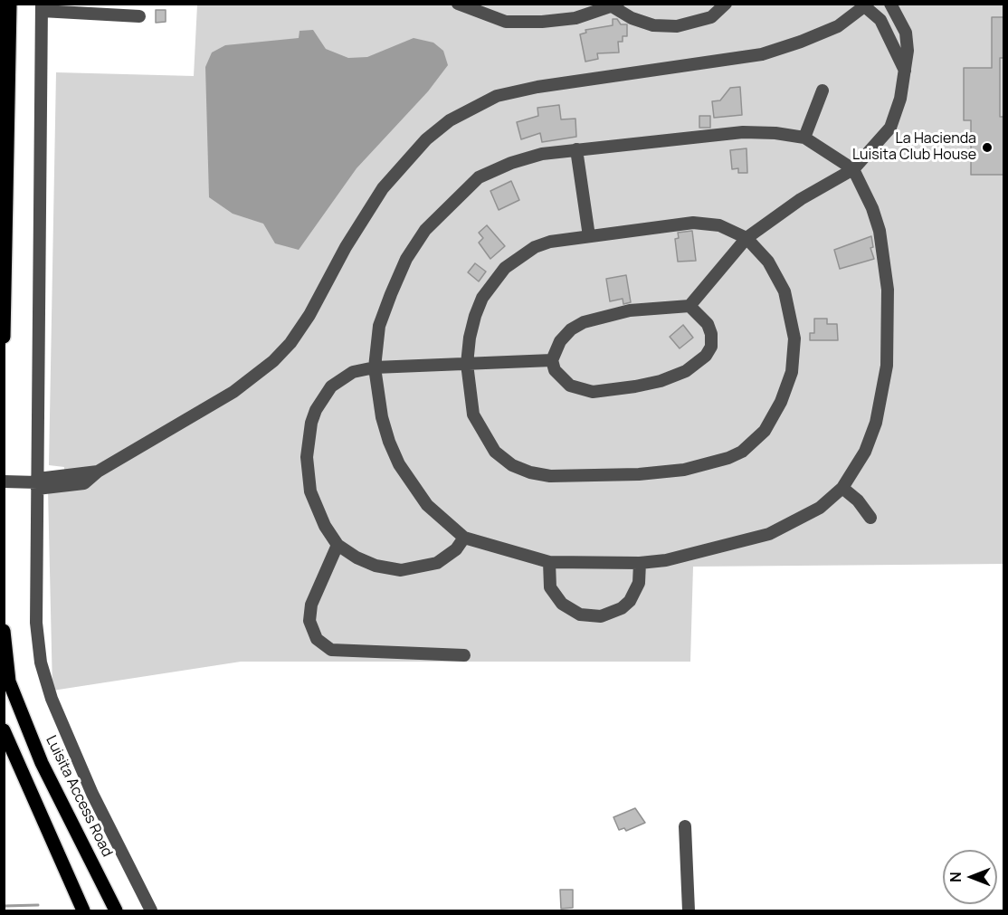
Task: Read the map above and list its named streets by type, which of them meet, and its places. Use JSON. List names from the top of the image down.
{
  "streets": {
    "main road": ["Luisita Access Road"]
  },
  "places": ["La Hacienda Luisita Club House"],
  "north": "left"
}
